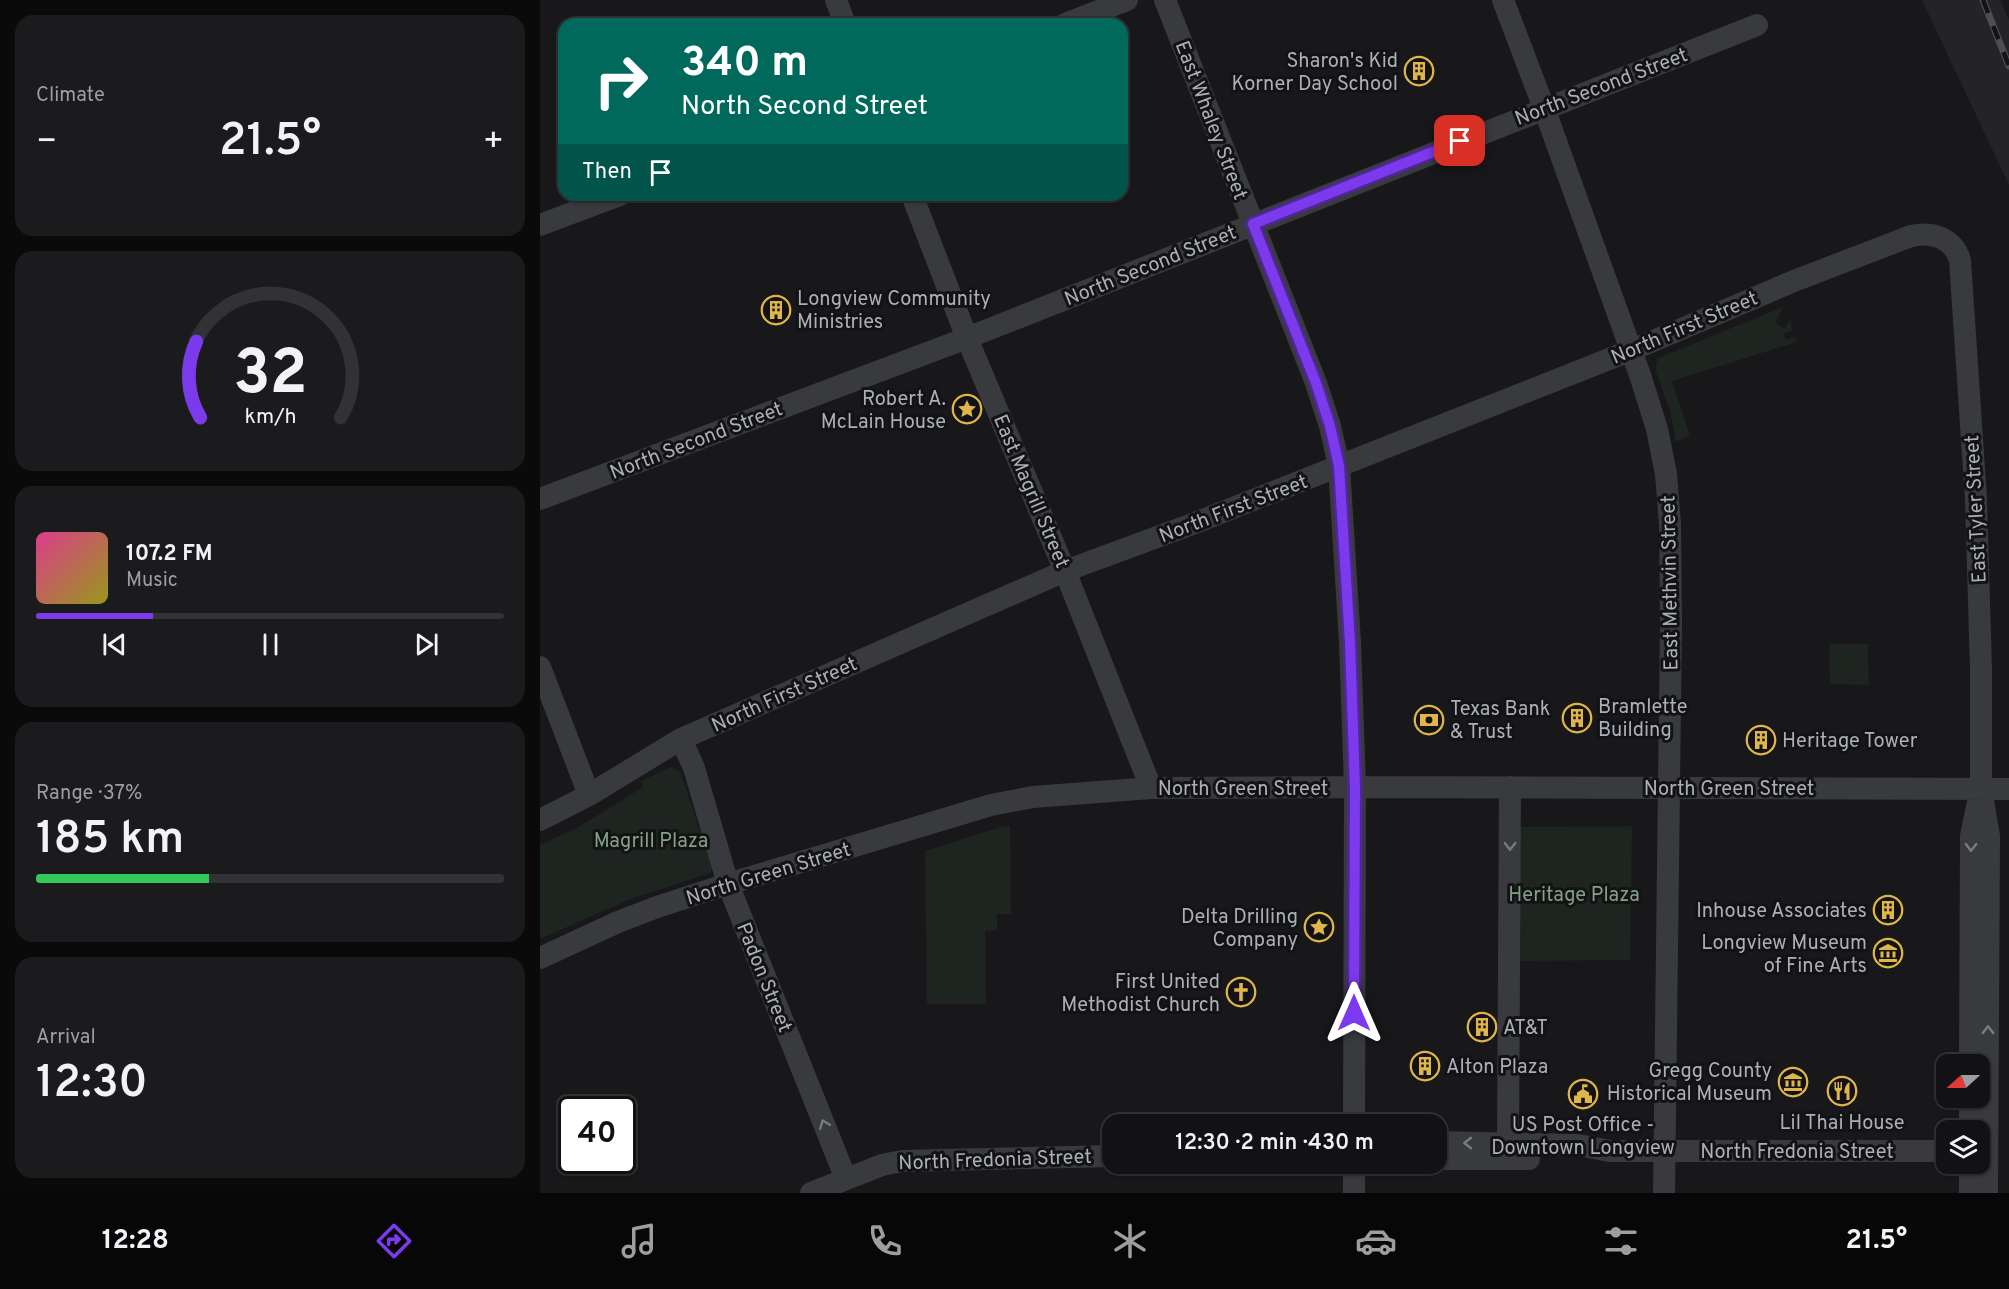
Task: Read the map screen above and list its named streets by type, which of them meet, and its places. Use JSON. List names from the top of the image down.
{
  "streets": {
    "street": [
      "North Second Street",
      "East Whaley Street",
      "North First Street",
      "East Magrill Street",
      "East Tyler Street",
      "East Methvin Street",
      "North Green Street",
      "Padon Street",
      "North Fredonia Street"
    ]
  },
  "crossings": [
    ["North Second Street", "East Whaley Street"],
    ["North Second Street", "East Magrill Street"],
    ["North Second Street", "East Methvin Street"],
    ["East Whaley Street", "North First Street"],
    ["East Whaley Street", "North Green Street"],
    ["North First Street", "East Magrill Street"],
    ["North First Street", "East Tyler Street"],
    ["North First Street", "East Methvin Street"],
    ["North First Street", "Padon Street"],
    ["East Magrill Street", "North Green Street"],
    ["East Tyler Street", "North Green Street"],
    ["East Methvin Street", "North Green Street"],
    ["East Methvin Street", "North Fredonia Street"],
    ["North Green Street", "Padon Street"],
    ["Padon Street", "North Fredonia Street"]
  ],
  "one_way": ["Padon Street"],
  "parks": ["Magrill Plaza", "Heritage Plaza"],
  "places": {
    "building": [
      "Sharon's Kid Korner Day School",
      "Longview Community Ministries",
      "Bramlette Building",
      "Heritage Tower",
      "Inhouse Associates",
      "AT&T",
      "Alton Plaza"
    ],
    "place": ["Robert A. McLain House", "Delta Drilling Company"],
    "bank": ["Texas Bank & Trust"],
    "museum": ["Longview Museum of Fine Arts", "Gregg County Historical Museum"],
    "church": ["First United Methodist Church"],
    "restaurant": ["Lil Thai House"],
    "public building": ["US Post Office - Downtown Longview"]
  },
  "north": "left",
  "page": {
    "tile": [
      "Climate",
      ["Range · 37%", "185 km"],
      ["Arrival", "12:30"]
    ],
    "turn": ["340 m", "North Second Street"],
    "heat": ["−", "21.5°", "+"],
    "then": "Then",
    "song": ["107.2 FM", "Music"],
    "limit": "40",
    "trip": "12:30 · 2 min · 430 m",
    "tabs": ["12:28", "21.5°"],
    "gauge": ["32", "km/h"]
  }
}
